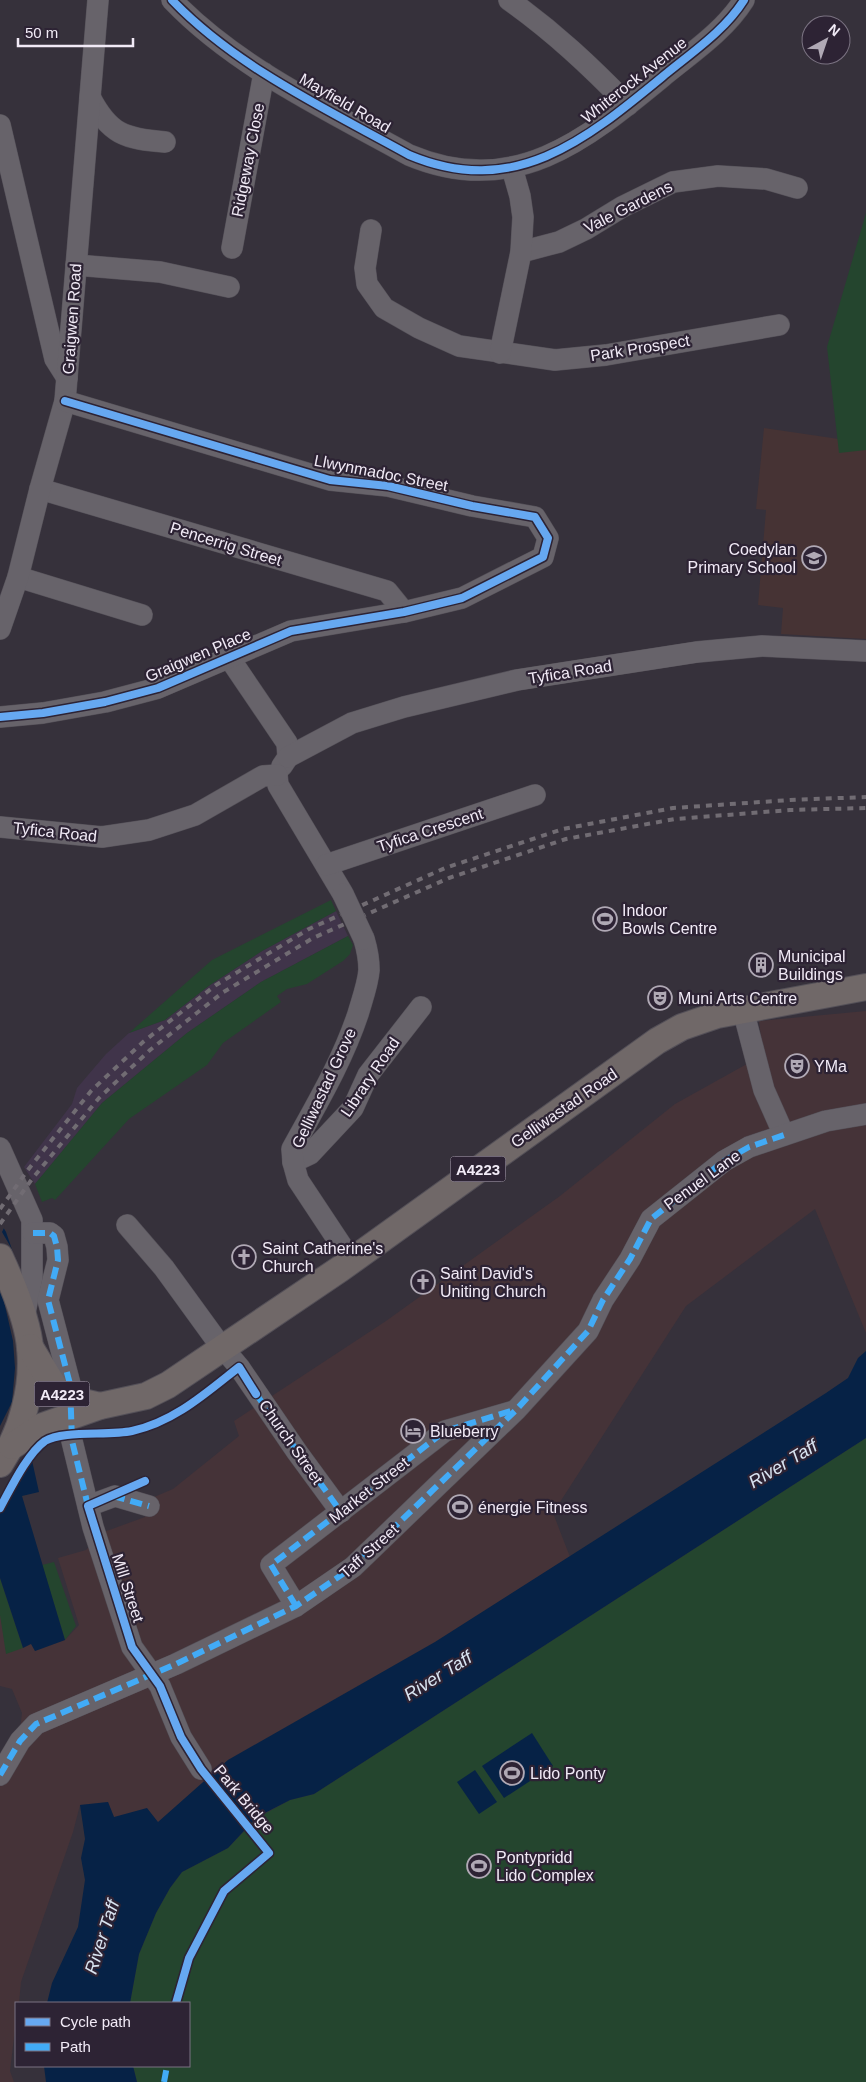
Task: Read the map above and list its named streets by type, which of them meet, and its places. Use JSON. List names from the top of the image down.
{
  "streets": {
    "main road": ["Gelliwastad Road", "A4223"],
    "street": [
      "Whiterock Avenue",
      "Mayfield Road",
      "Ridgeway Close",
      "Vale Gardens",
      "Graigwen Road",
      "Park Prospect",
      "Llwynmadoc Street",
      "Pencerrig Street",
      "Graigwen Place",
      "Tyfica Road",
      "Tyfica Crescent",
      "Library Road",
      "Gelliwastad Grove",
      "Penuel Lane",
      "Church Street",
      "Market Street",
      "Taff Street",
      "Mill Street"
    ],
    "cycle path": ["Park Bridge"]
  },
  "crossings": [
    ["Whiterock Avenue", "Mayfield Road"],
    ["Mayfield Road", "Ridgeway Close"],
    ["Graigwen Road", "Llwynmadoc Street"],
    ["Graigwen Road", "Pencerrig Street"],
    ["Llwynmadoc Street", "Pencerrig Street"],
    ["Llwynmadoc Street", "Graigwen Place"],
    ["Pencerrig Street", "Graigwen Place"],
    ["Tyfica Road", "Gelliwastad Grove"],
    ["Tyfica Crescent", "Gelliwastad Grove"],
    ["Library Road", "Gelliwastad Grove"],
    ["Gelliwastad Grove", "Gelliwastad Road"],
    ["Gelliwastad Road", "A4223"],
    ["Gelliwastad Road", "Church Street"],
    ["A4223", "Church Street"],
    ["Penuel Lane", "Taff Street"],
    ["Church Street", "Market Street"],
    ["Market Street", "Taff Street"],
    ["Taff Street", "Mill Street"]
  ],
  "water": ["River Taff"],
  "places": {
    "school or university": ["Coedylan Primary School"],
    "sports": [
      "Indoor Bowls Centre",
      "énergie Fitness",
      "Lido Ponty",
      "Pontypridd Lido Complex"
    ],
    "building": ["Municipal Buildings"],
    "theatre": ["Muni Arts Centre", "YMa"],
    "church": ["Saint Catherine's Church", "Saint David's Uniting Church"],
    "hotel": ["Blueberry"]
  },
  "legend": ["Cycle path", "Path"],
  "scale_bar": "50 m",
  "north": "top right"
}
